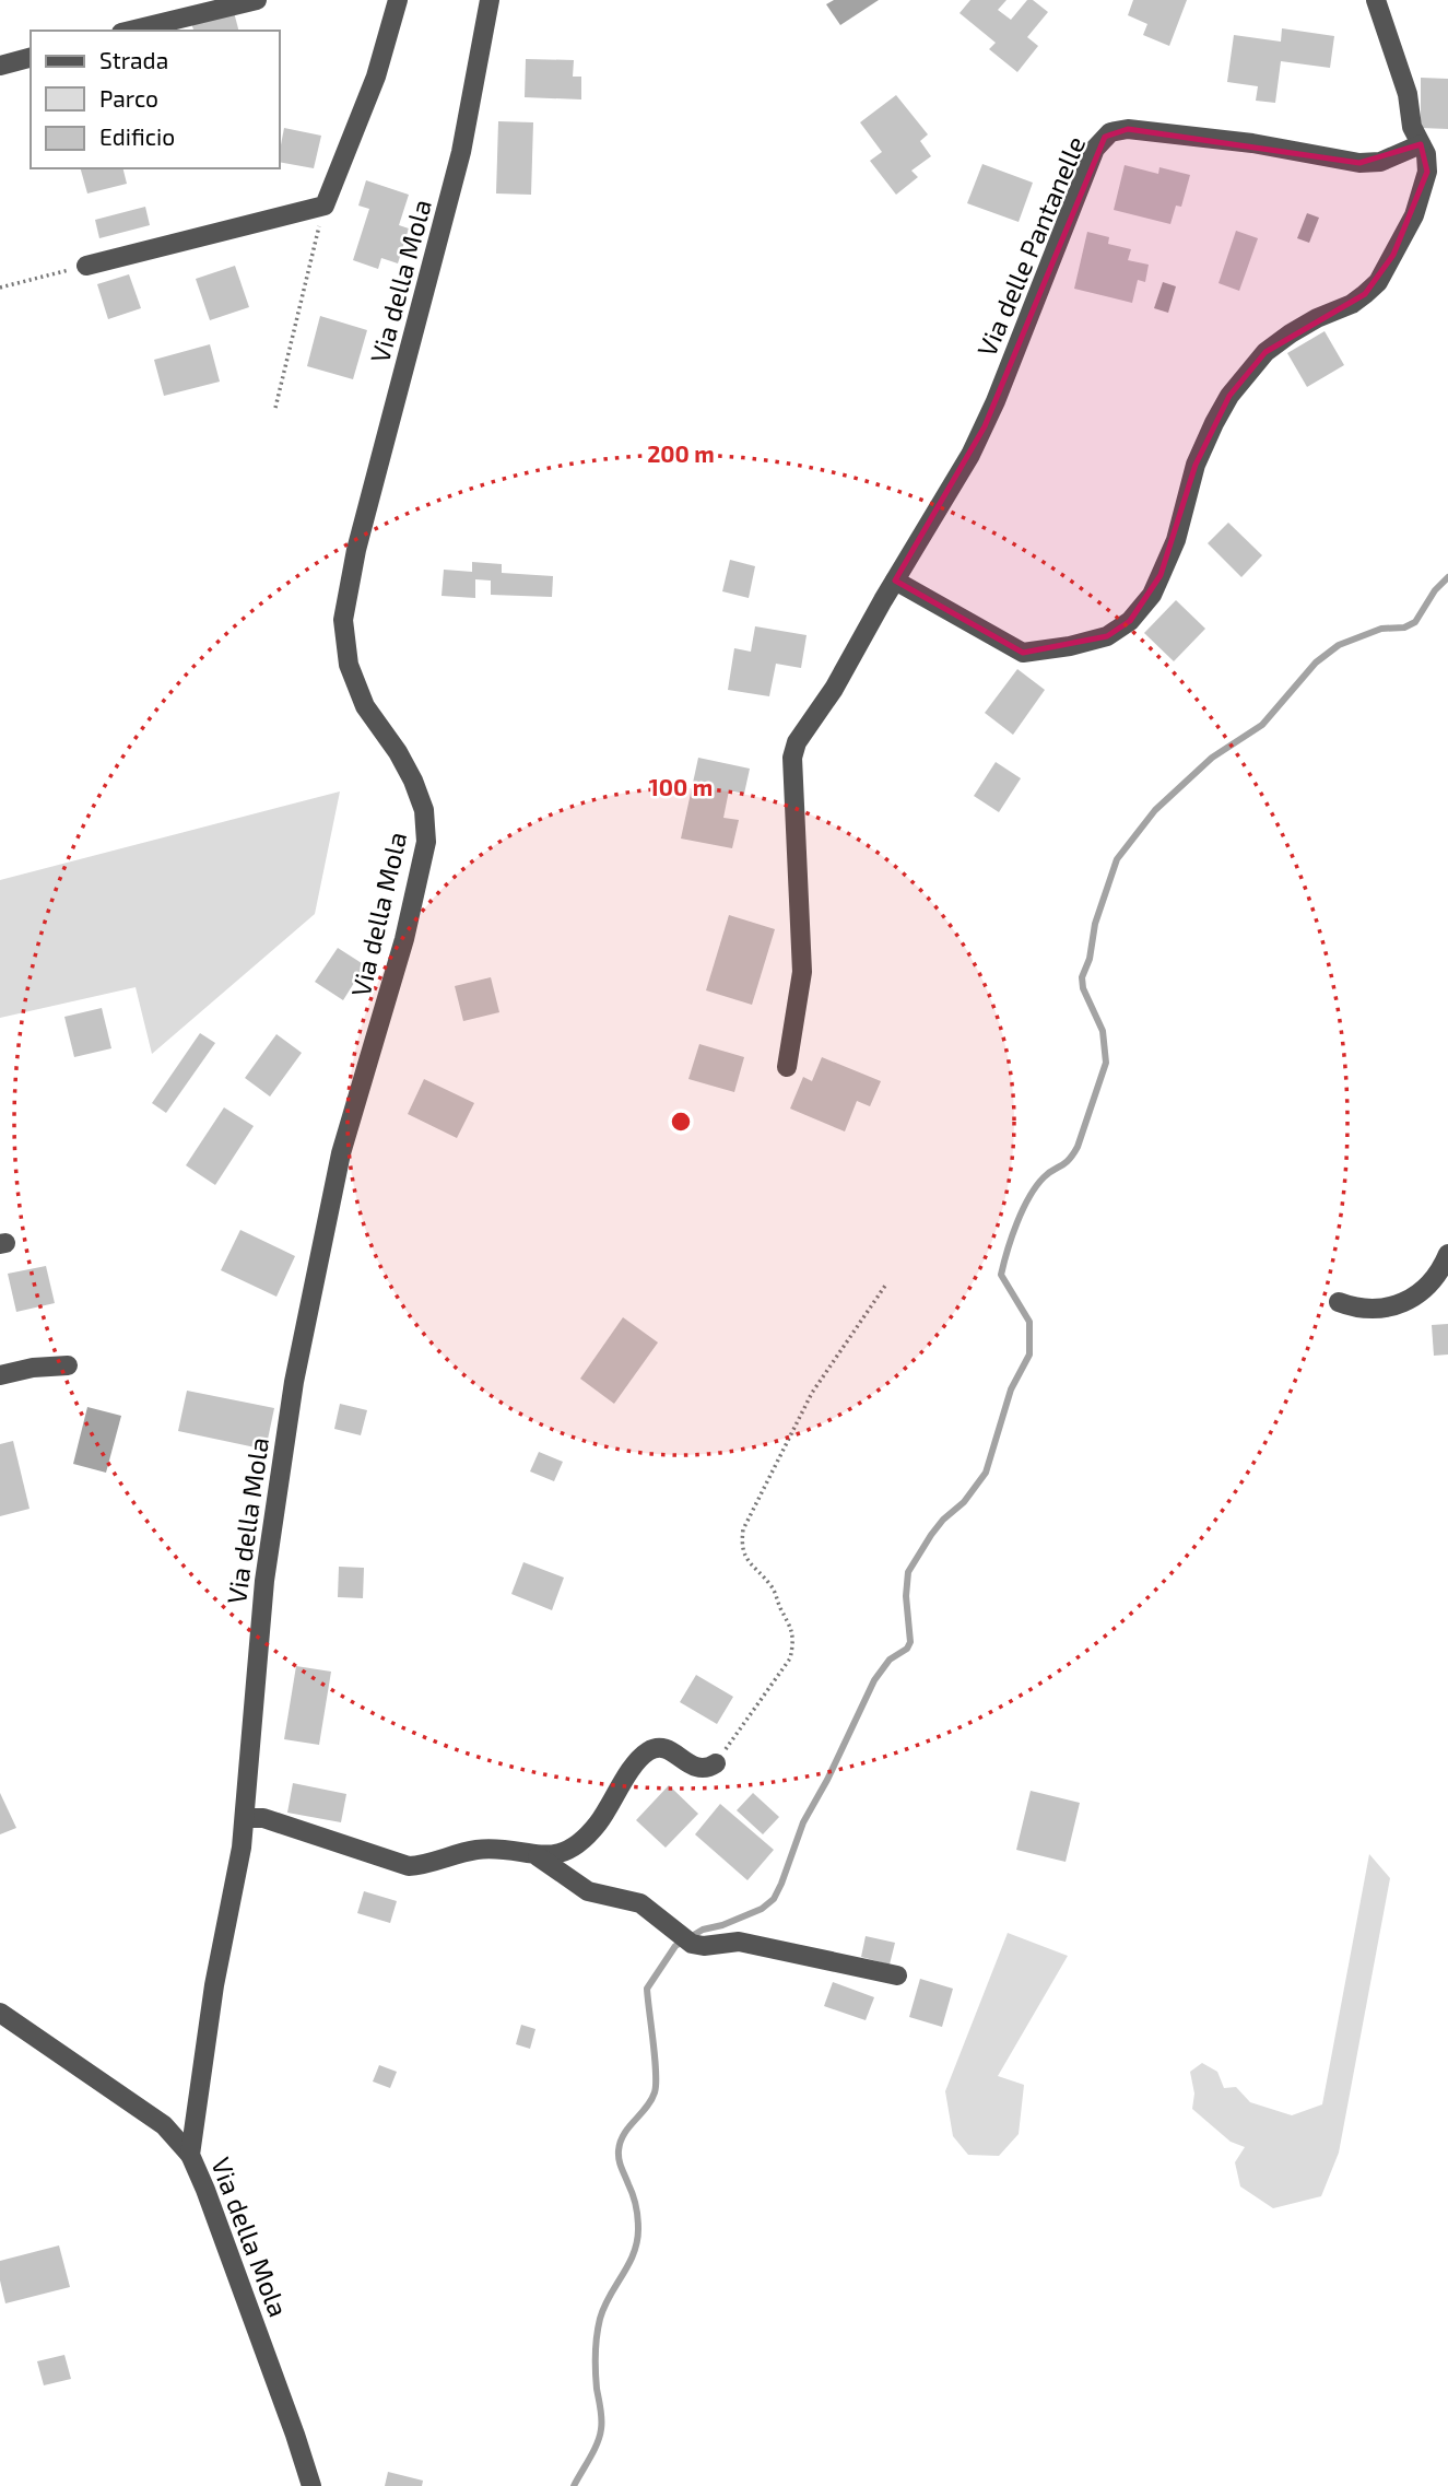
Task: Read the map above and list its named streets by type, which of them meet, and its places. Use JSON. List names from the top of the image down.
{
  "streets": {
    "street": ["Via delle Pantanelle", "Via della Mola"]
  },
  "legend": ["Strada", "Parco", "Edificio"],
  "rings": ["200 m", "100 m"]
}
